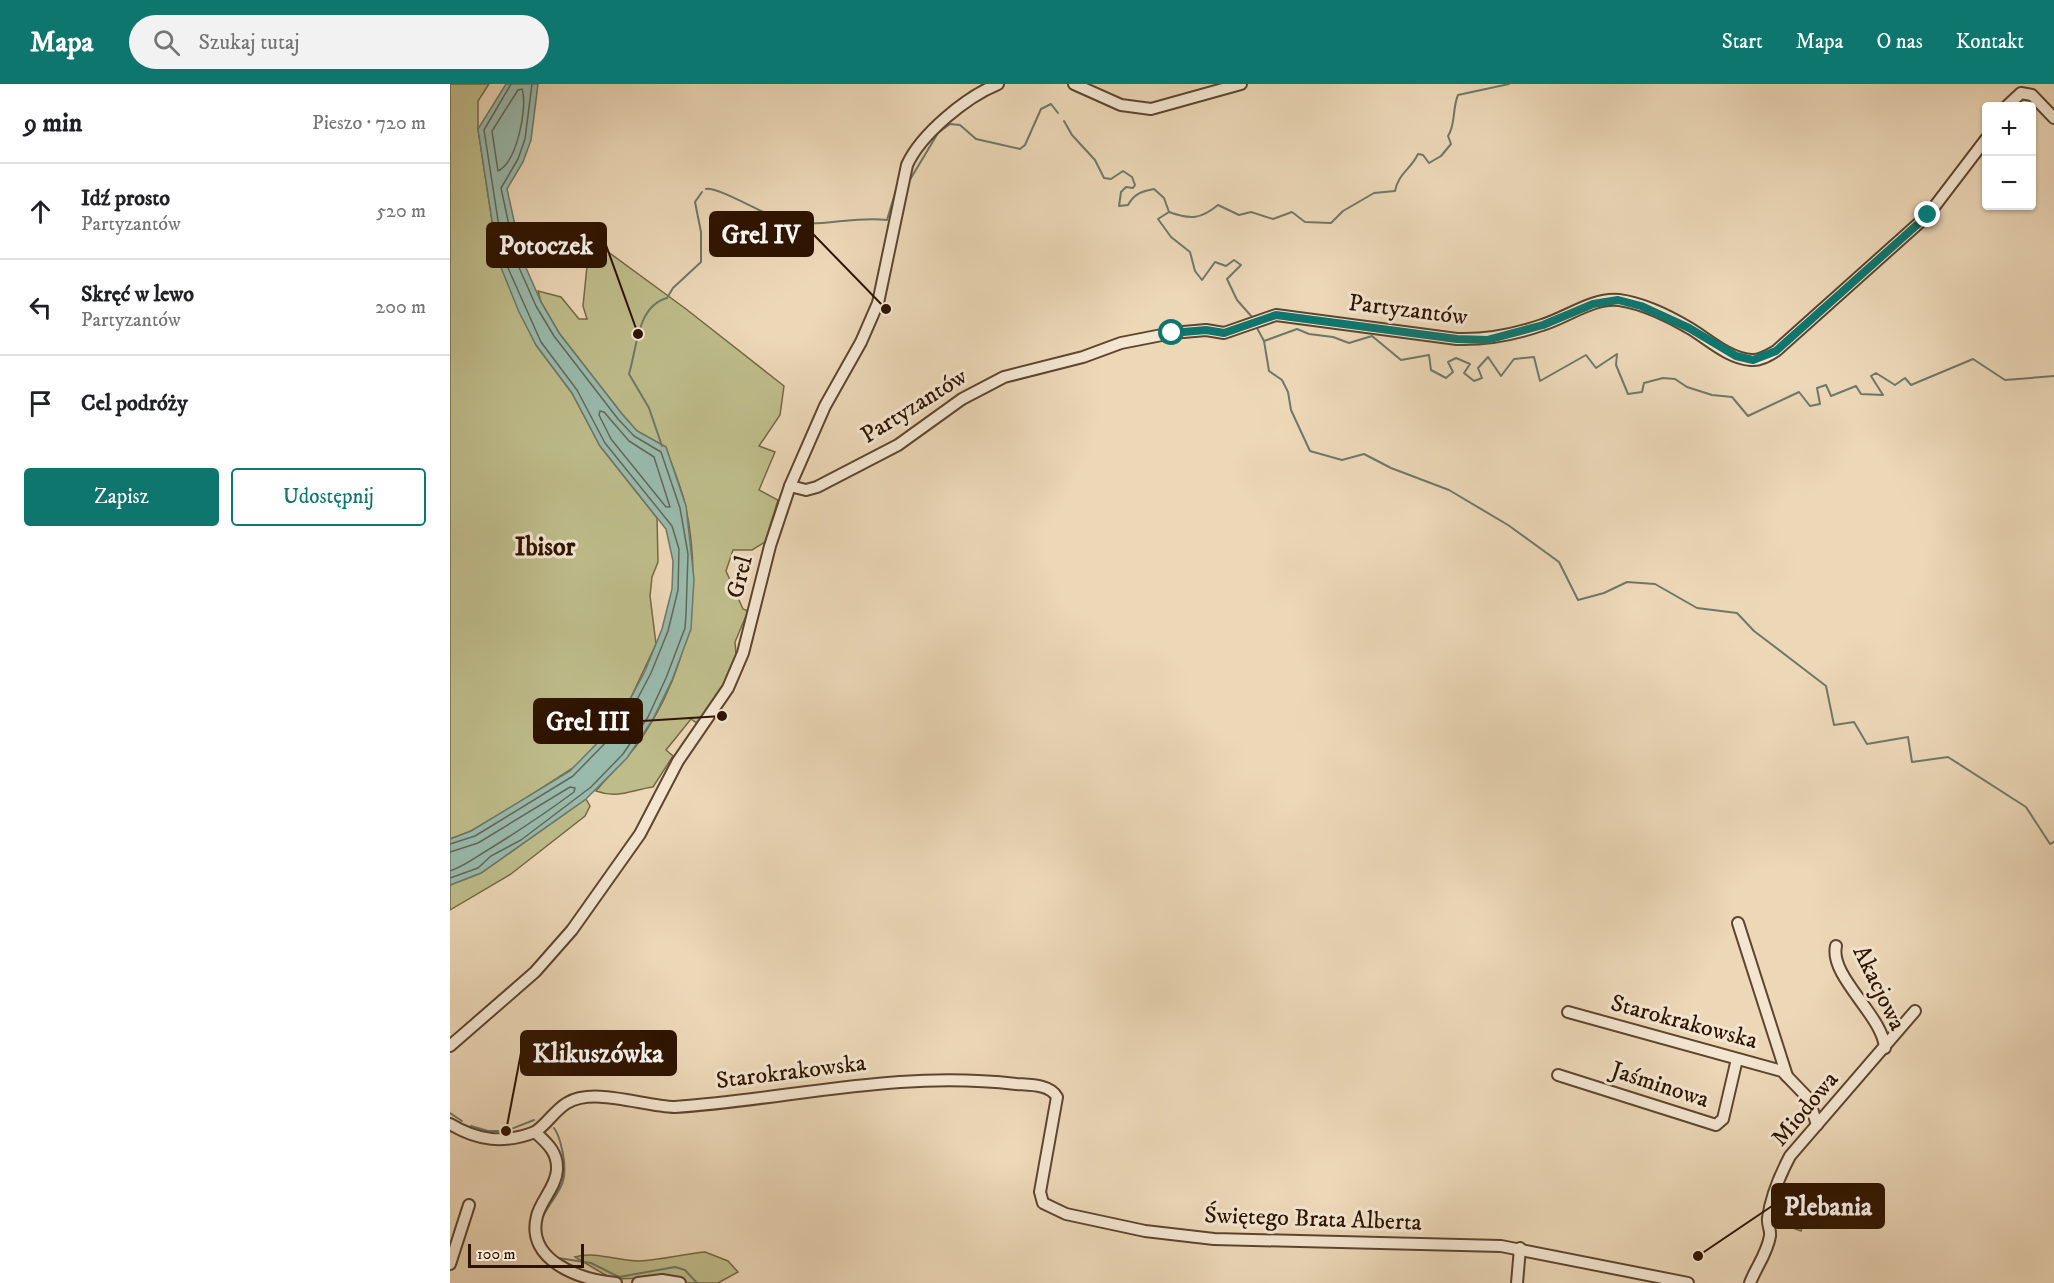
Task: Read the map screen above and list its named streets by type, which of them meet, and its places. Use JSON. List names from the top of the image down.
{
  "streets": {
    "street": [
      "Partyzantów",
      "Grel",
      "Akacjowa",
      "Starokrakowska",
      "Jaśminowa",
      "Miodowa",
      "Świętego Brata Alberta"
    ]
  },
  "crossings": [
    ["Partyzantów", "Grel"],
    ["Akacjowa", "Miodowa"],
    ["Starokrakowska", "Jaśminowa"],
    ["Starokrakowska", "Miodowa"],
    ["Starokrakowska", "Świętego Brata Alberta"]
  ],
  "districts": ["Ibisor"],
  "places": [
    "Grel IV",
    "Potoczek",
    "Grel III",
    "Klikuszówka",
    "Plebania"
  ],
  "scale_bar": "100 m",
  "page": {
    "header": "Mapa",
    "search": "Szukaj tutaj",
    "nav": [
      "Start",
      "Mapa",
      "O nas",
      "Kontakt"
    ],
    "heading": ["9 min", "Pieszo · 720 m"],
    "map_buttons": ["+", "−"],
    "list": [
      ["Idź prosto", "Partyzantów", "520 m"],
      ["Skręć w lewo", "Partyzantów", "200 m"],
      "Cel podróży"
    ],
    "buttons": ["Zapisz", "Udostępnij"],
    "scale": "100 m"
  }
}
